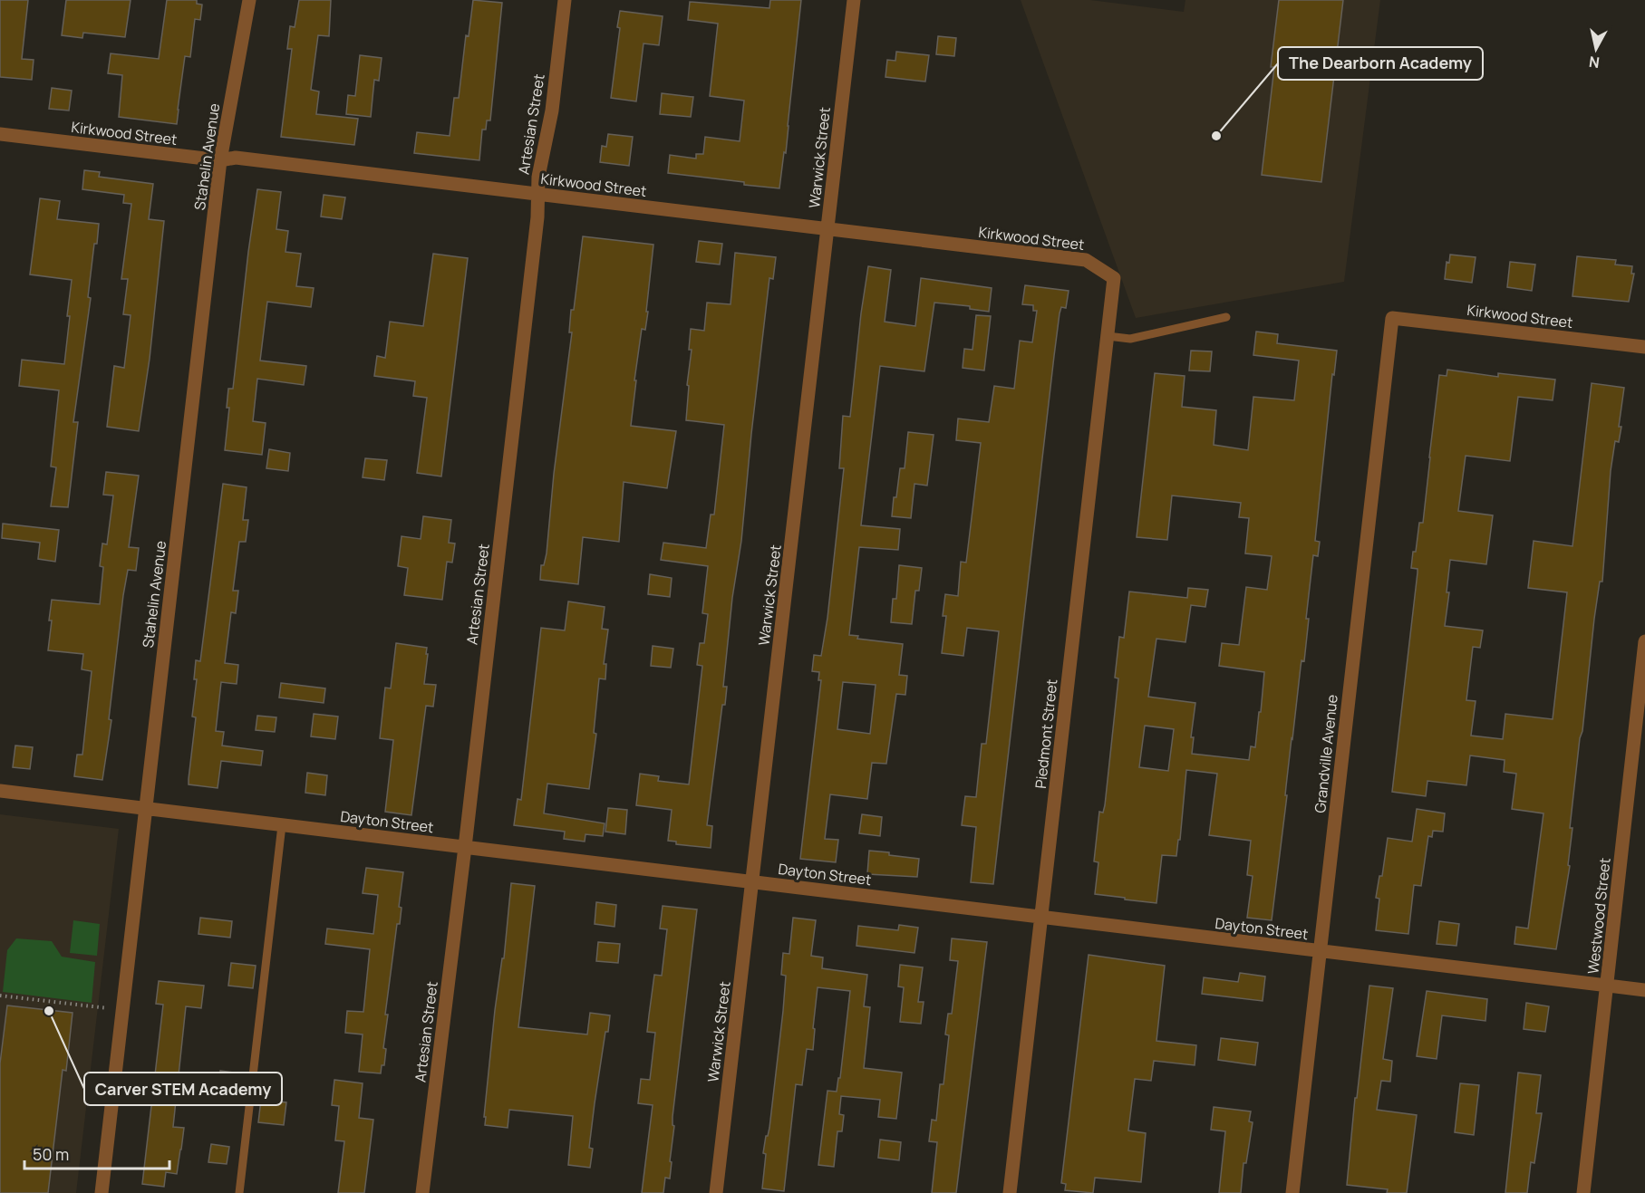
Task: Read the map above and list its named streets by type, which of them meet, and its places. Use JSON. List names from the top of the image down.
{
  "streets": {
    "street": [
      "Artesian Street",
      "Kirkwood Street",
      "Stahelin Avenue",
      "Warwick Street",
      "Piedmont Street",
      "Grandville Avenue",
      "Dayton Street",
      "Westwood Street"
    ]
  },
  "crossings": [
    ["Artesian Street", "Kirkwood Street"],
    ["Artesian Street", "Dayton Street"],
    ["Kirkwood Street", "Stahelin Avenue"],
    ["Kirkwood Street", "Warwick Street"],
    ["Kirkwood Street", "Piedmont Street"],
    ["Kirkwood Street", "Grandville Avenue"],
    ["Stahelin Avenue", "Dayton Street"],
    ["Warwick Street", "Dayton Street"],
    ["Piedmont Street", "Dayton Street"],
    ["Grandville Avenue", "Dayton Street"],
    ["Dayton Street", "Westwood Street"]
  ],
  "places": ["The Dearborn Academy", "Carver STEM Academy"],
  "scale_bar": "50 m",
  "north": "bottom"
}
